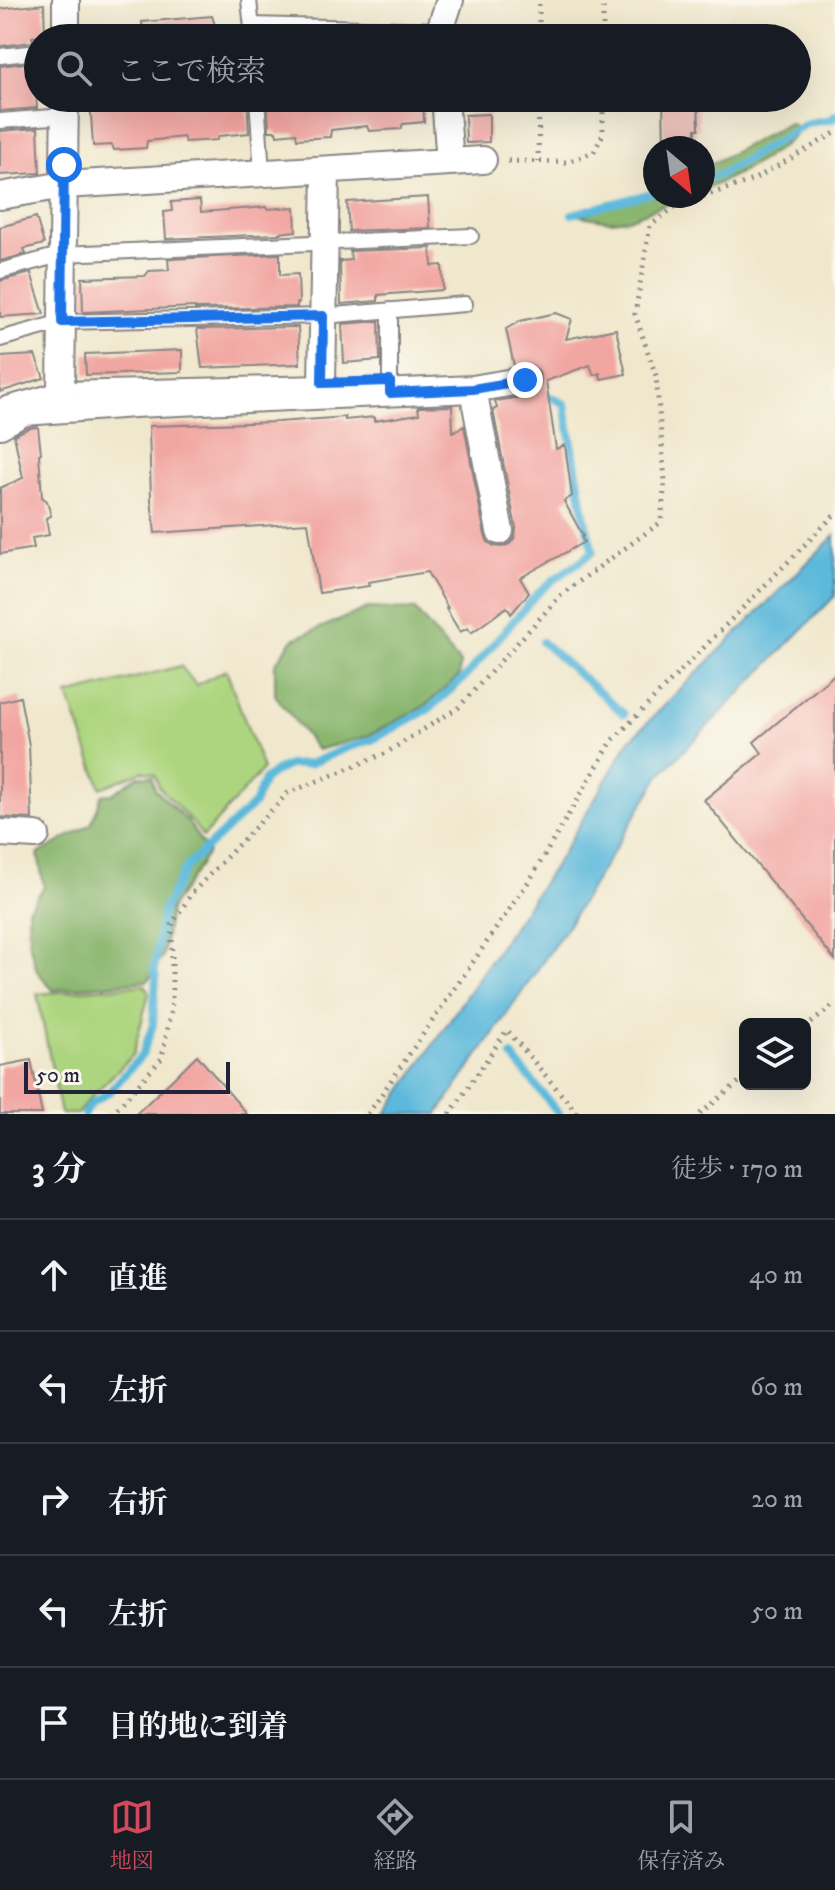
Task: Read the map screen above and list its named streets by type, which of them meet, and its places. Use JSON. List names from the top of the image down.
{
  "scale_bar": "50 m",
  "north": "bottom right",
  "page": {
    "search": "ここで検索",
    "scale": "50 m",
    "heading": ["3 分", "徒歩 · 170 m"],
    "list": [
      ["直進", "40 m"],
      ["左折", "60 m"],
      ["右折", "20 m"],
      ["左折", "50 m"],
      "目的地に到着"
    ],
    "nav": ["地図", "経路", "保存済み"]
  }
}
